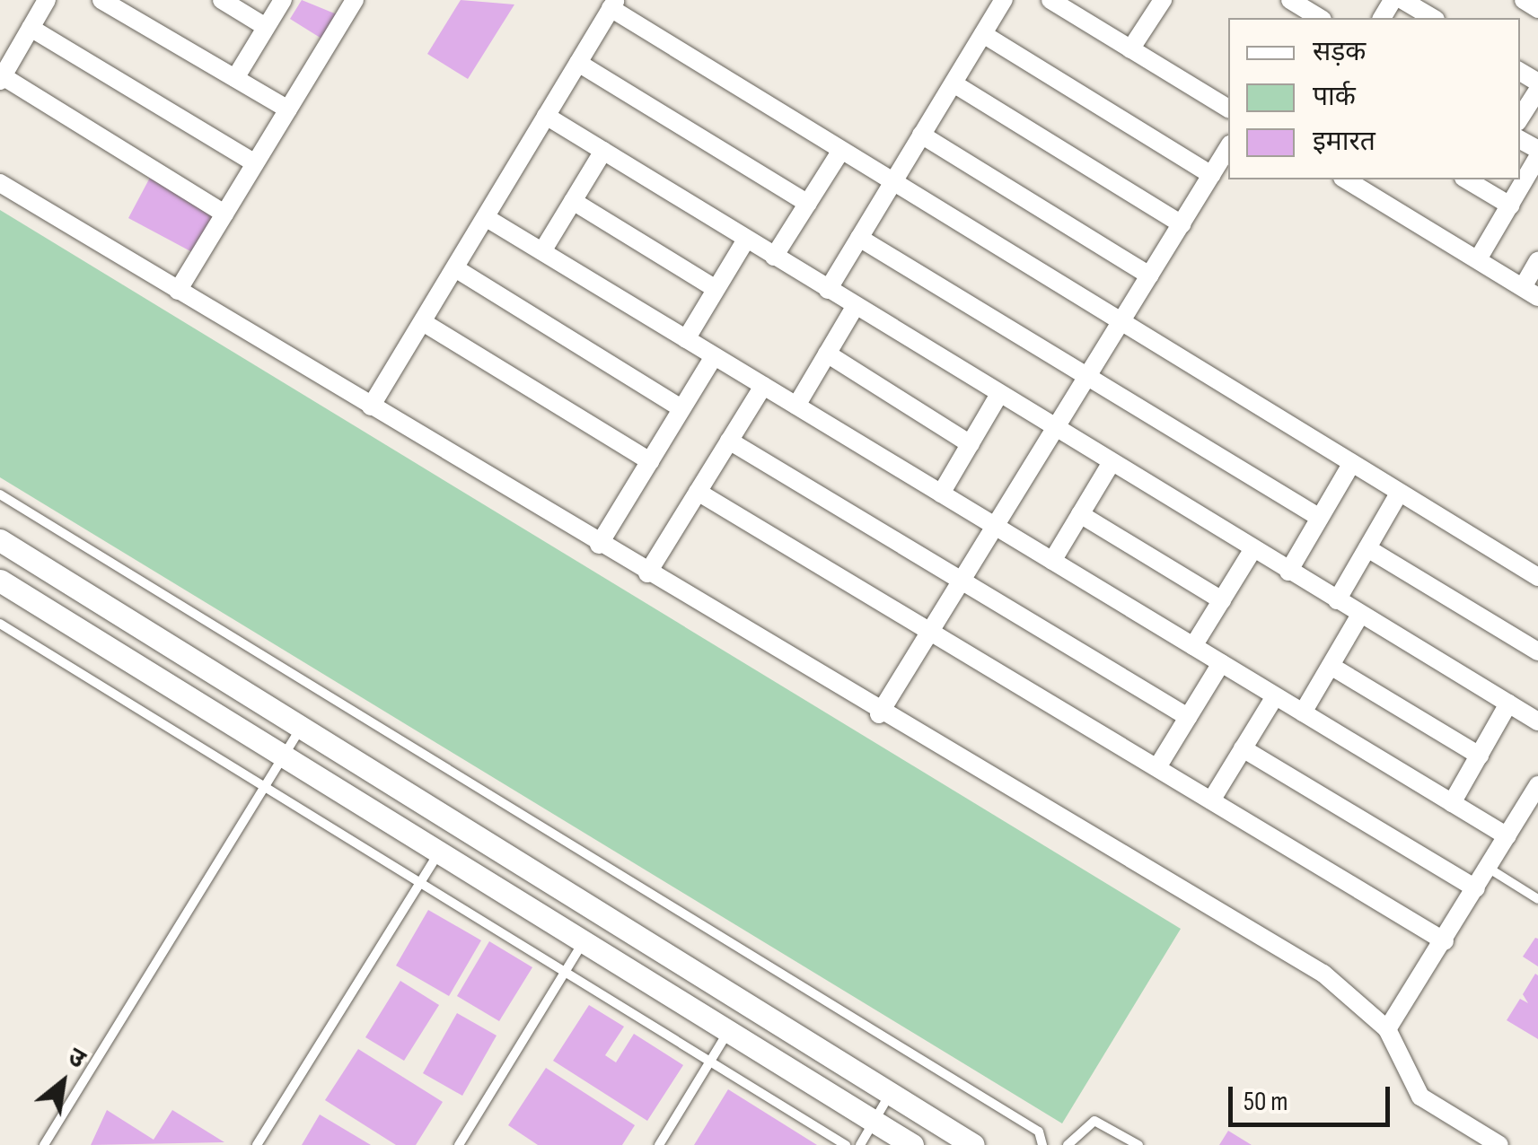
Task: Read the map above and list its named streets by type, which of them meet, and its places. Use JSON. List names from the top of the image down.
{
  "legend": ["सड़क", "पार्क", "इमारत"],
  "scale_bar": "50 m",
  "north": "top right"
}
